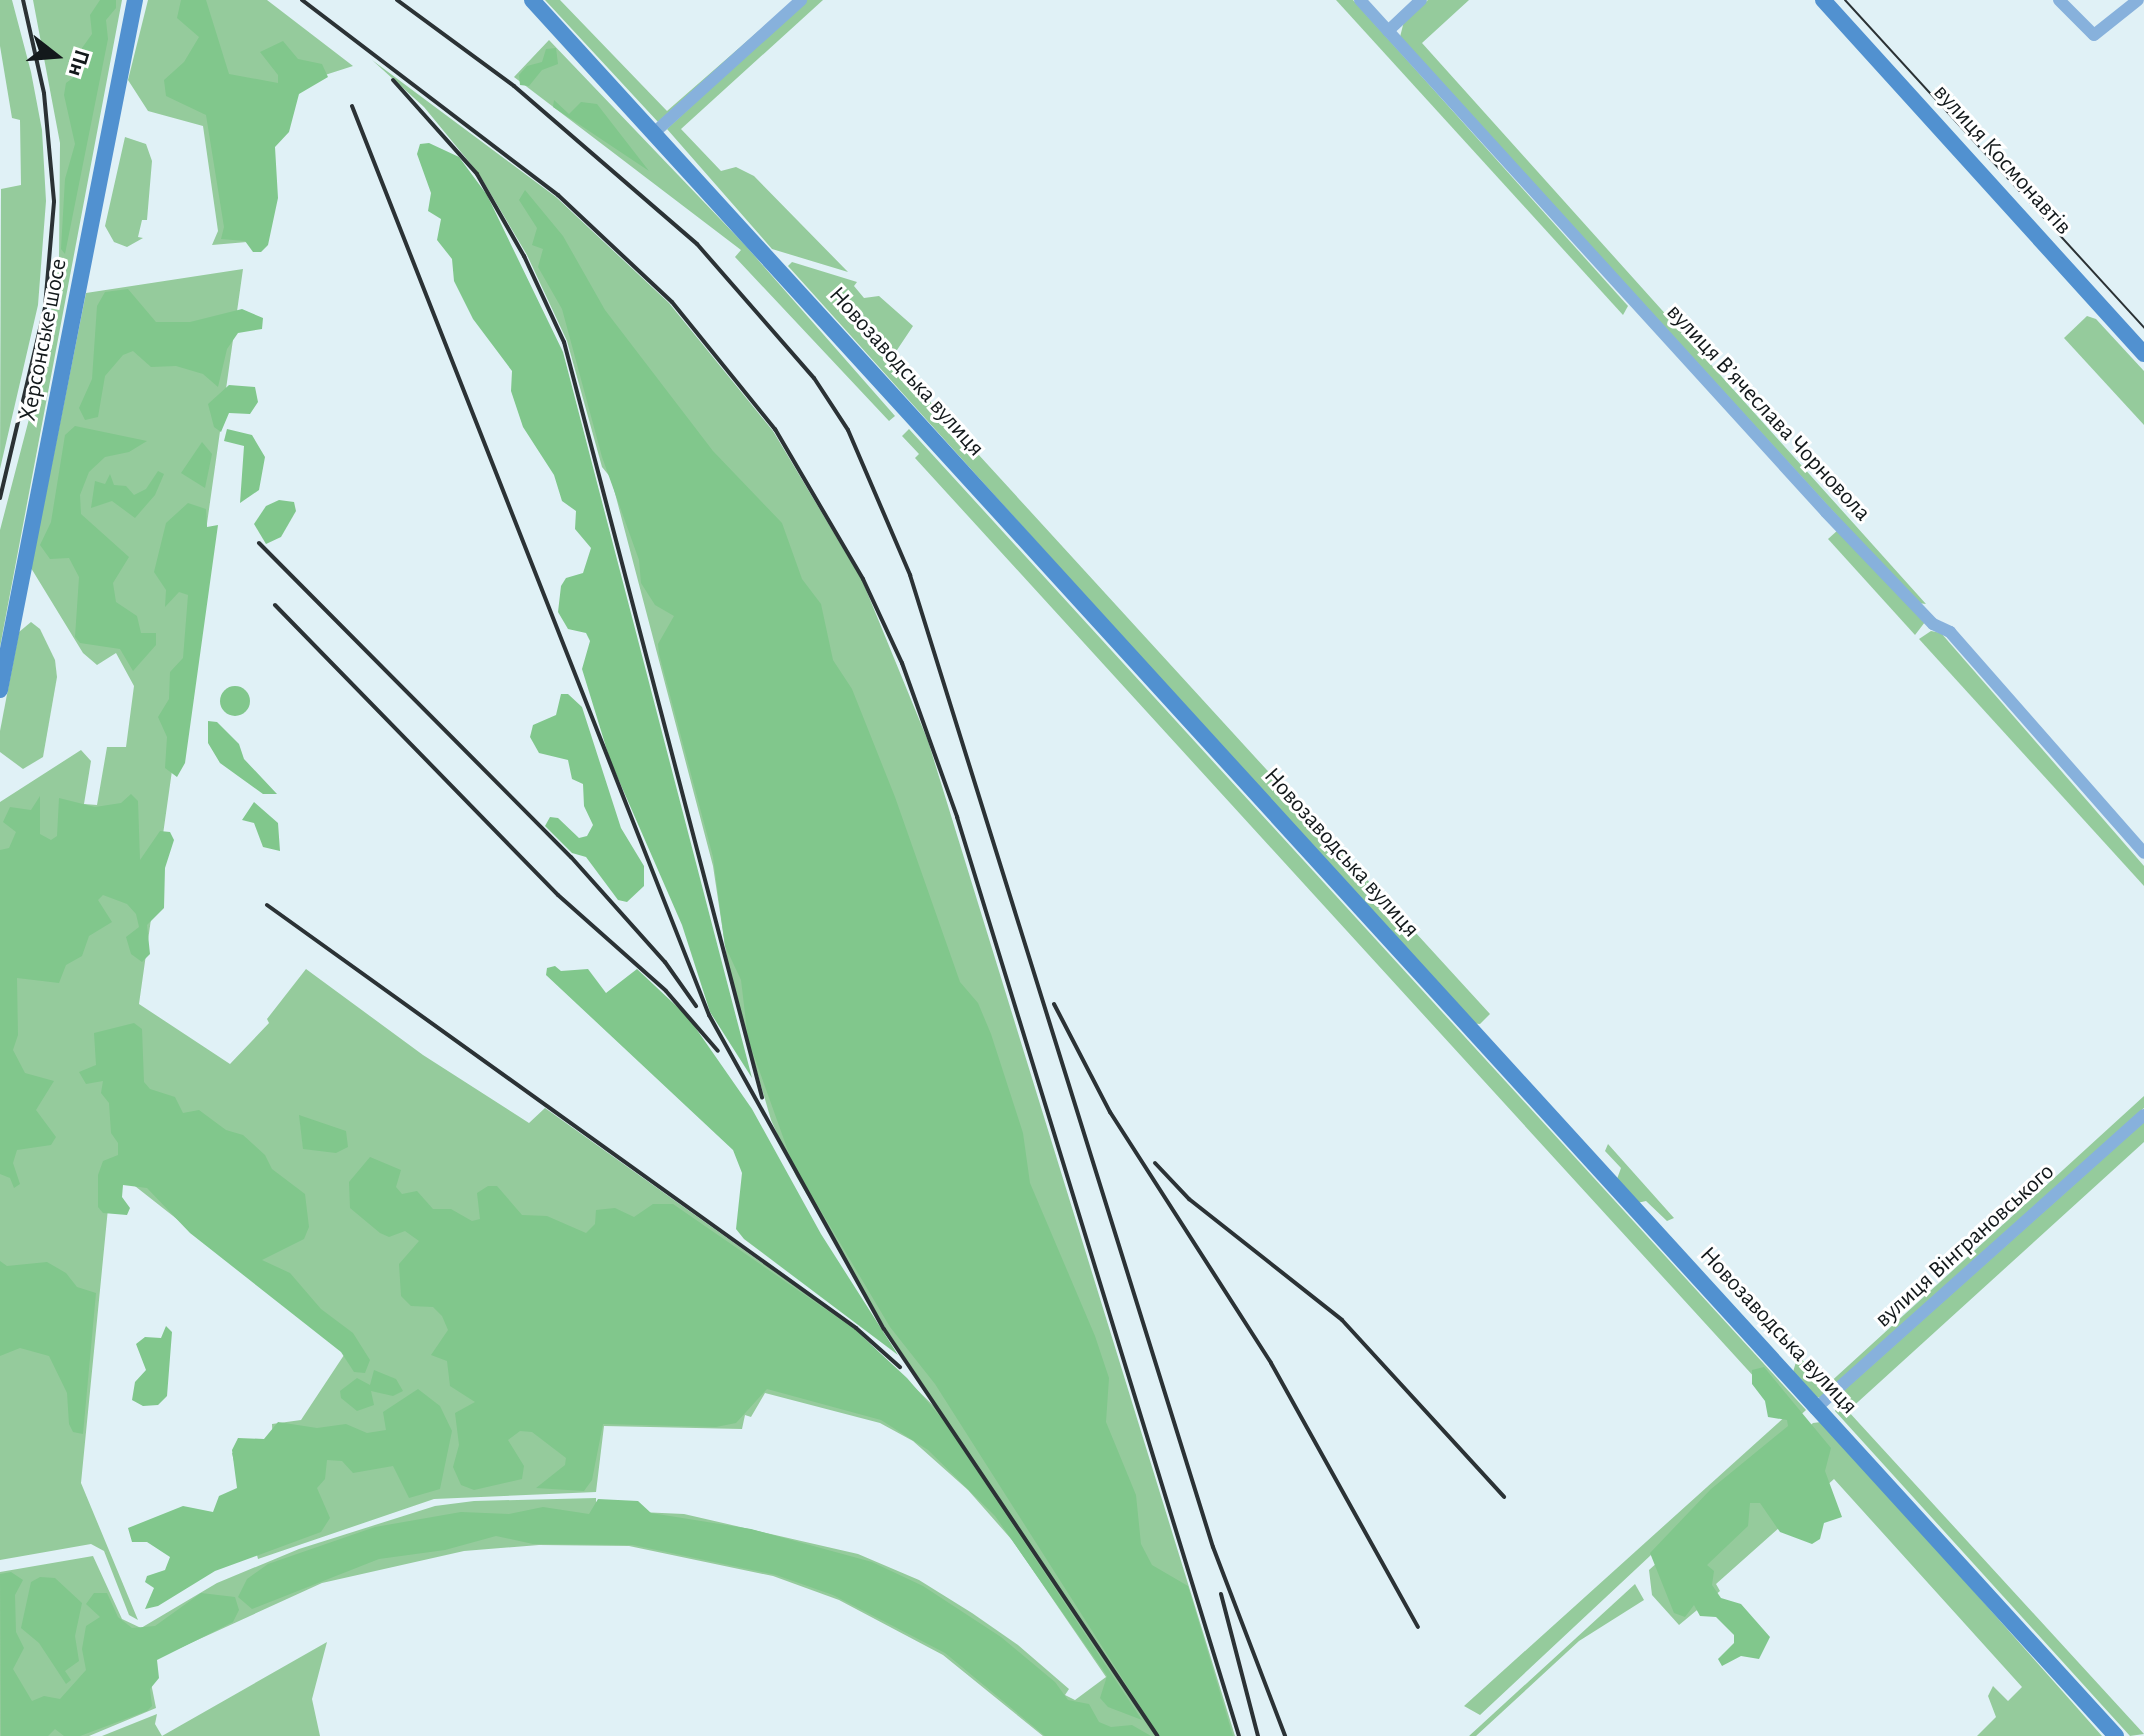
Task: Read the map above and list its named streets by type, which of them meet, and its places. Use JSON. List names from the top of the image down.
{
  "streets": {
    "street": [
      "вулиця Космонавтів",
      "Херсонське шосе",
      "Новозаводська вулиця",
      "вулиця Вʼячеслава Чорновола",
      "вулиця Вінграновського"
    ]
  },
  "crossings": [
    ["Новозаводська вулиця", "вулиця Вінграновського"]
  ],
  "north": "right"
}
